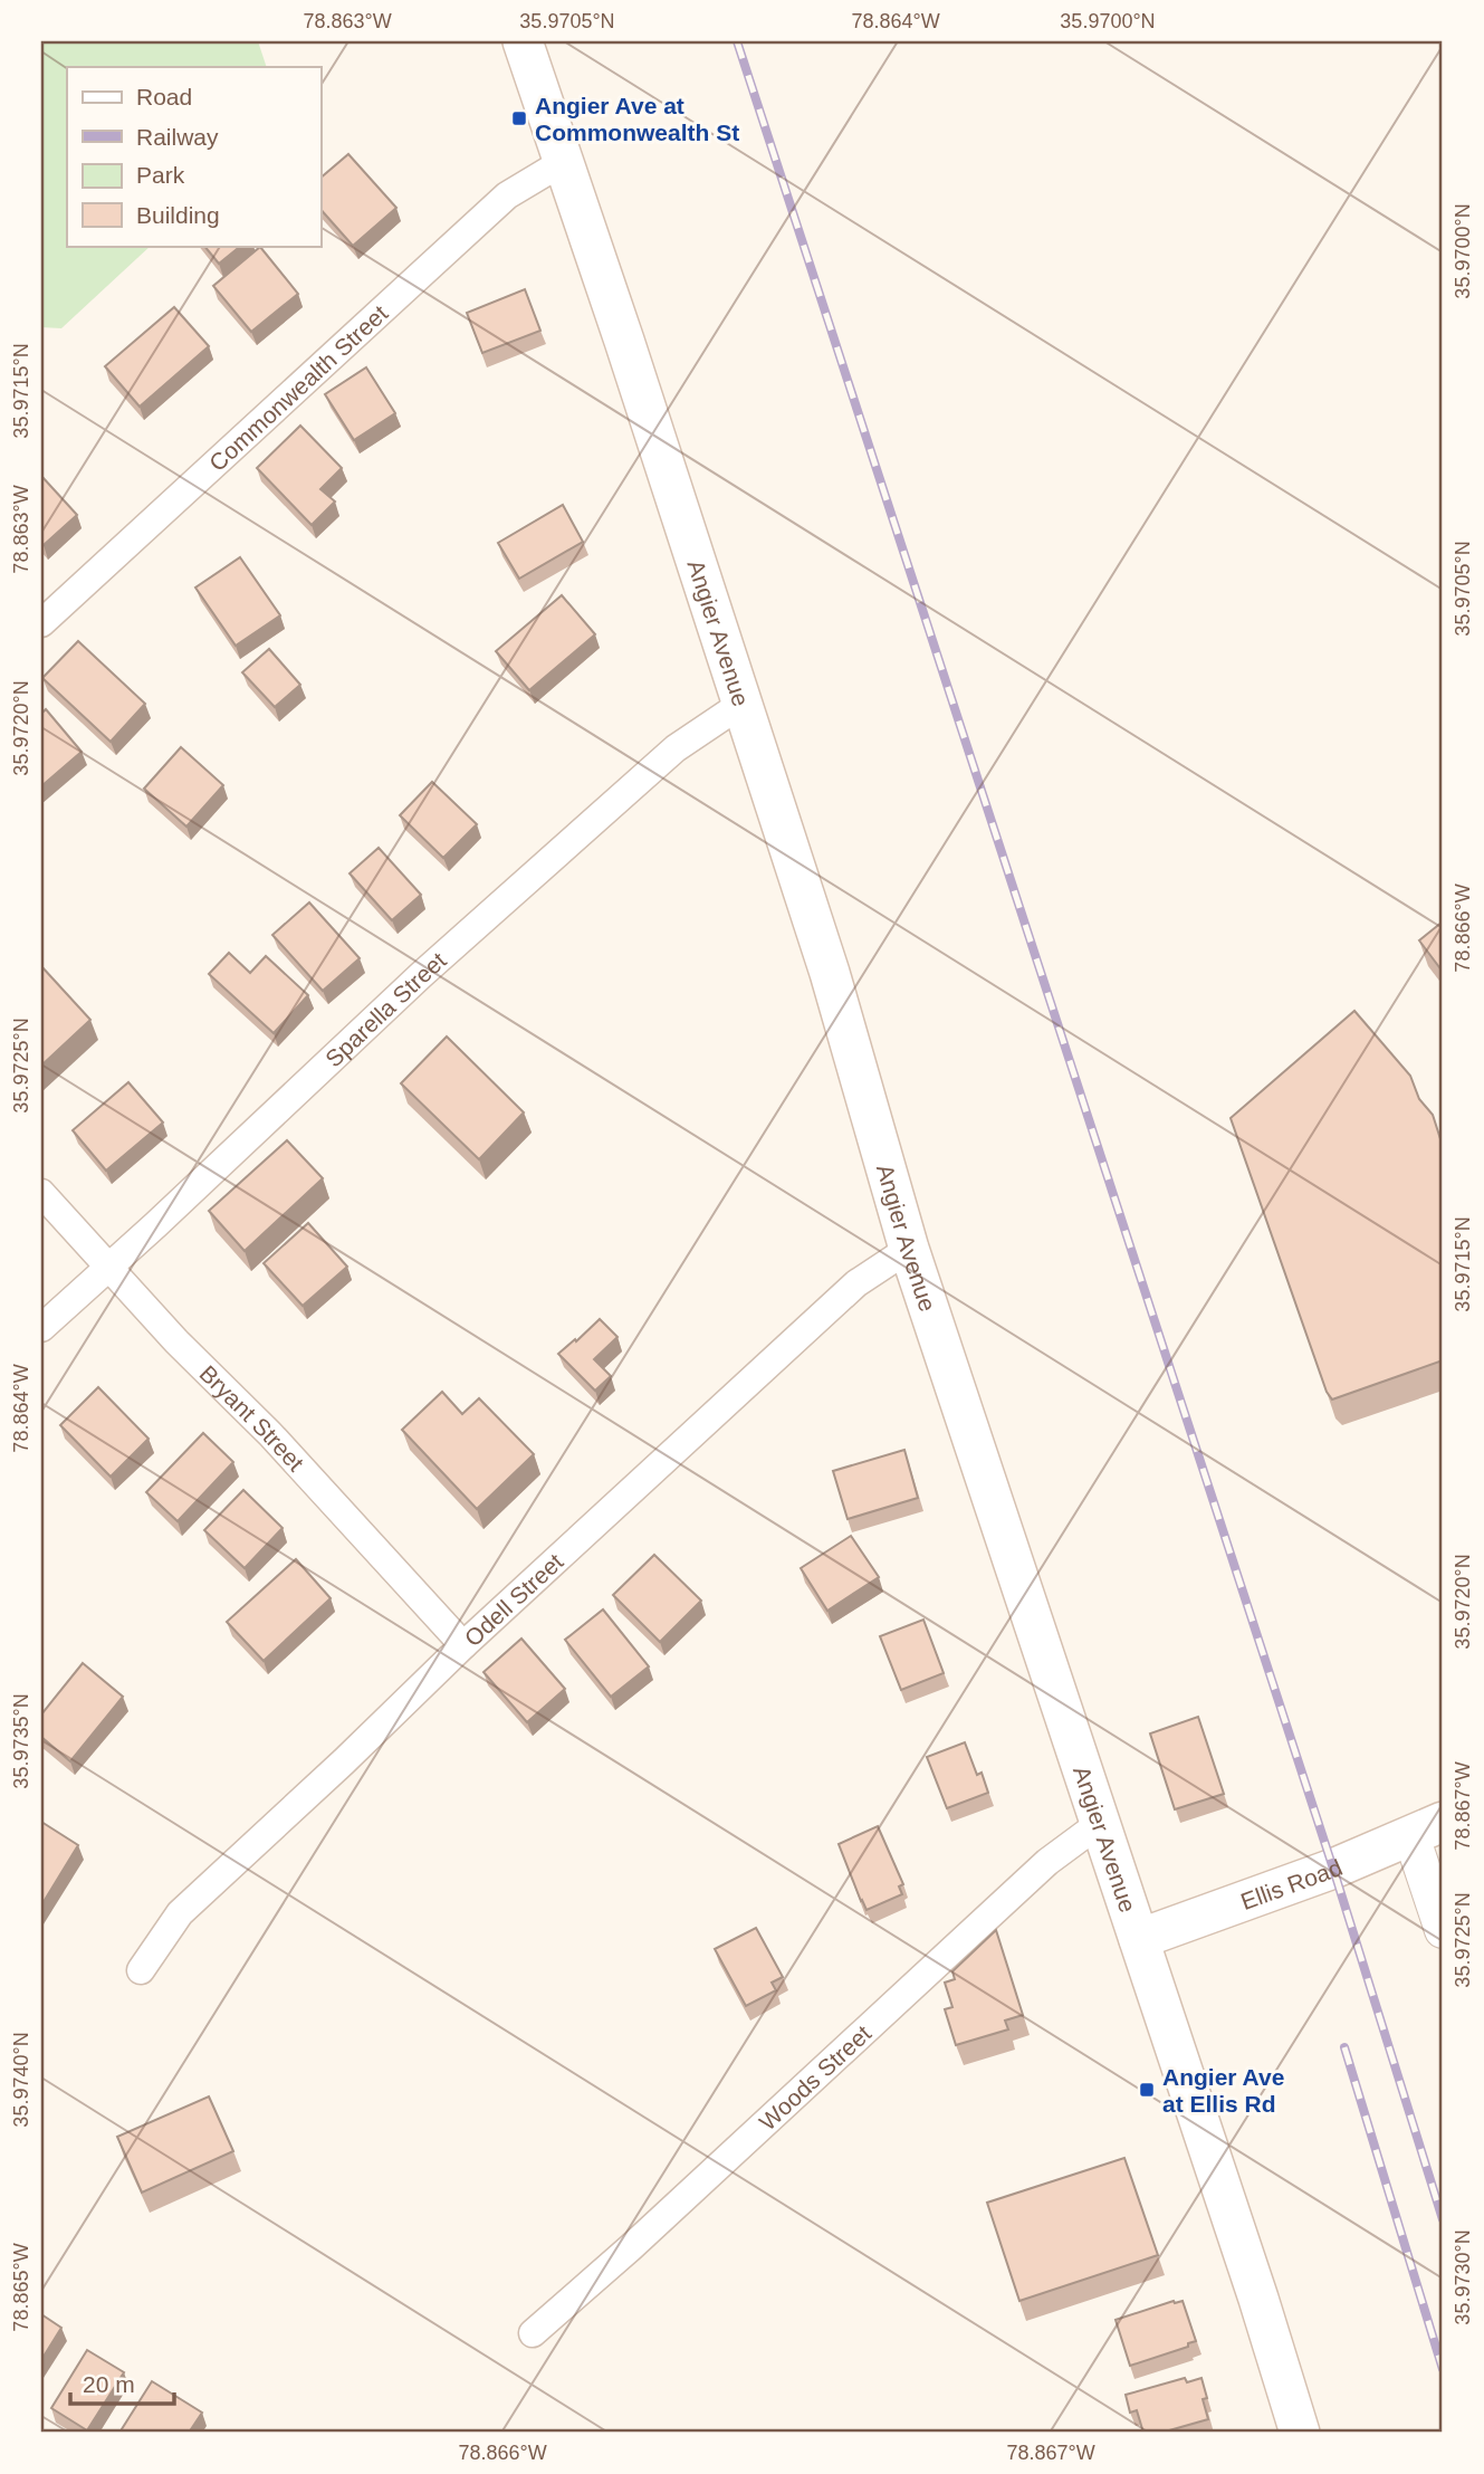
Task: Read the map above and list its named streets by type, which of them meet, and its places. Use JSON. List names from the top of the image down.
{
  "streets": {
    "main road": ["Angier Avenue", "Ellis Road"],
    "street": [
      "Commonwealth Street",
      "Sparella Street",
      "Bryant Street",
      "Odell Street",
      "Woods Street"
    ]
  },
  "crossings": [
    ["Commonwealth Street", "Angier Avenue"],
    ["Angier Avenue", "Sparella Street"],
    ["Angier Avenue", "Odell Street"],
    ["Angier Avenue", "Ellis Road"],
    ["Angier Avenue", "Woods Street"],
    ["Sparella Street", "Bryant Street"],
    ["Bryant Street", "Odell Street"]
  ],
  "places": {
    "transit": ["Angier Ave at Commonwealth St", "Angier Ave at Ellis Rd"]
  },
  "legend": [
    "Road",
    "Railway",
    "Park",
    "Building"
  ],
  "scale_bar": "20 m",
  "coordinates": [
    "78.863°W",
    "35.9705°N",
    "78.864°W",
    "35.9700°N",
    "35.9715°N",
    "35.9720°N",
    "78.866°W",
    "35.9725°N",
    "35.9735°N",
    "78.867°W",
    "35.9740°N",
    "35.9730°N",
    "78.865°W"
  ]
}
